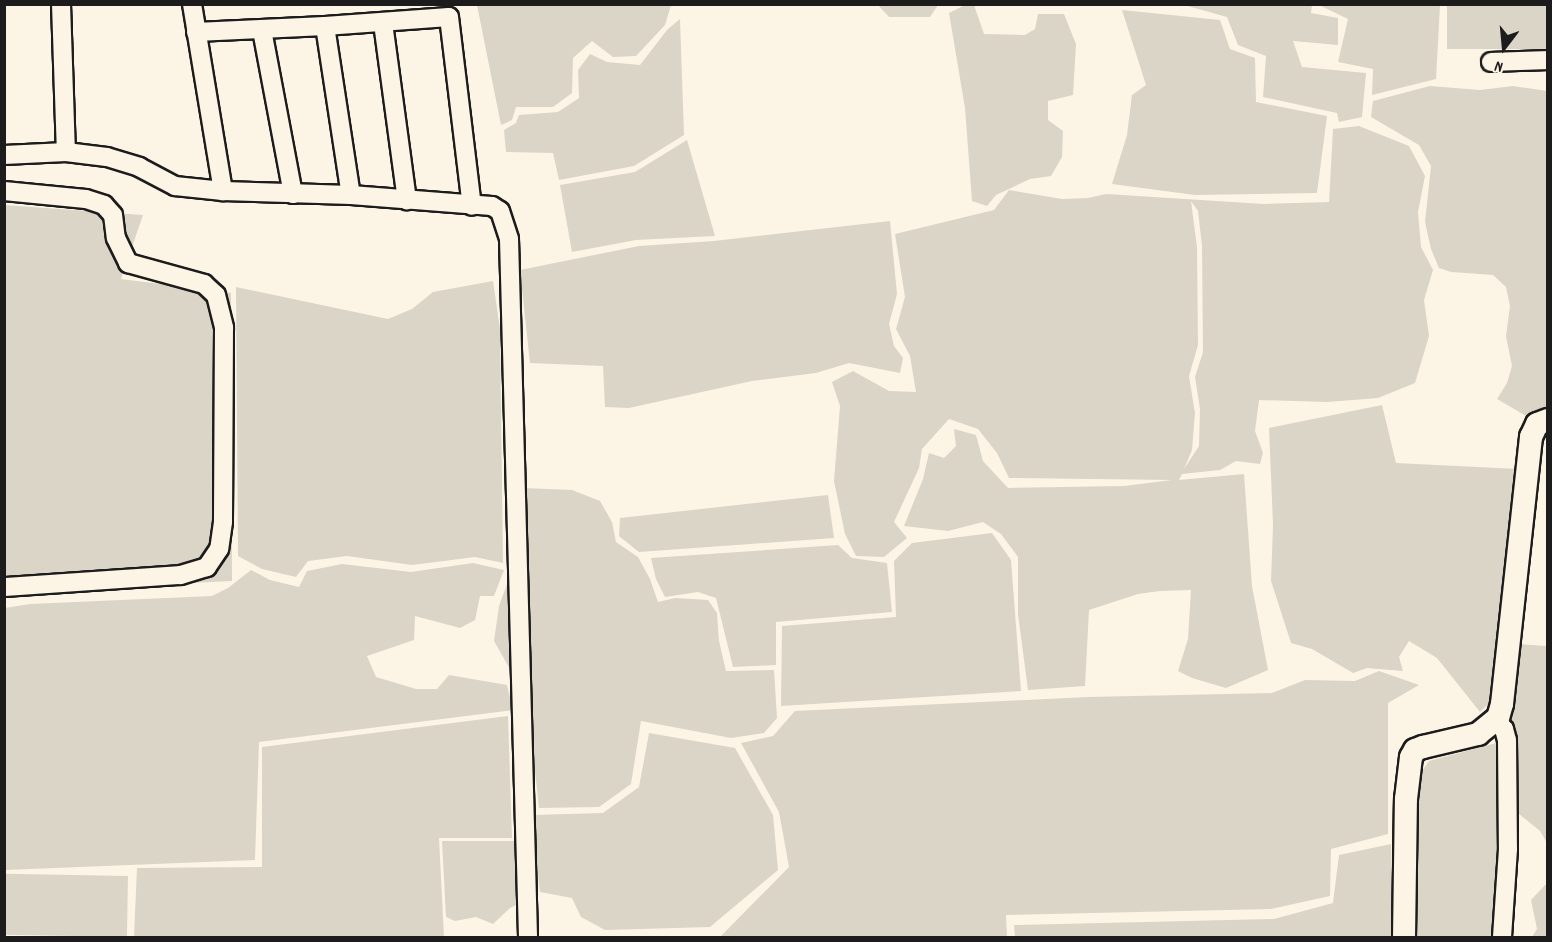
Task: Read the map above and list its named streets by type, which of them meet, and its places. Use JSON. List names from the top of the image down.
{
  "north": "bottom"
}
